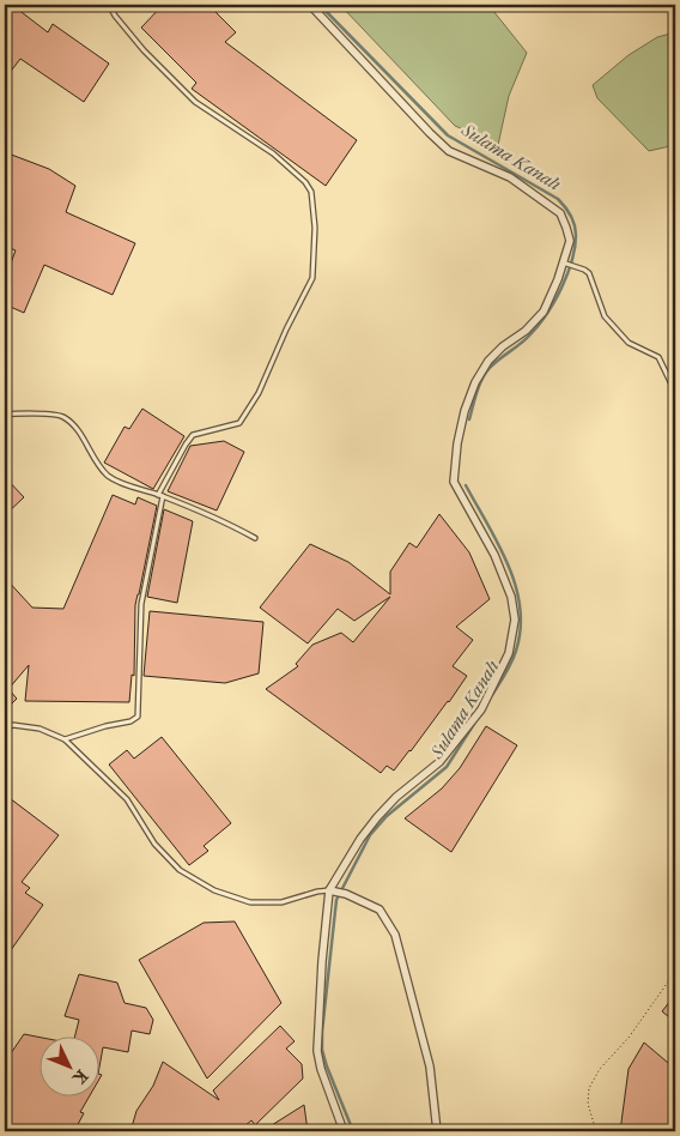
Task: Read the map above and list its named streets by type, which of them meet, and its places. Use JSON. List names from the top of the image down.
{
  "water": ["Sulama Kanalı"],
  "north": "bottom right"
}
